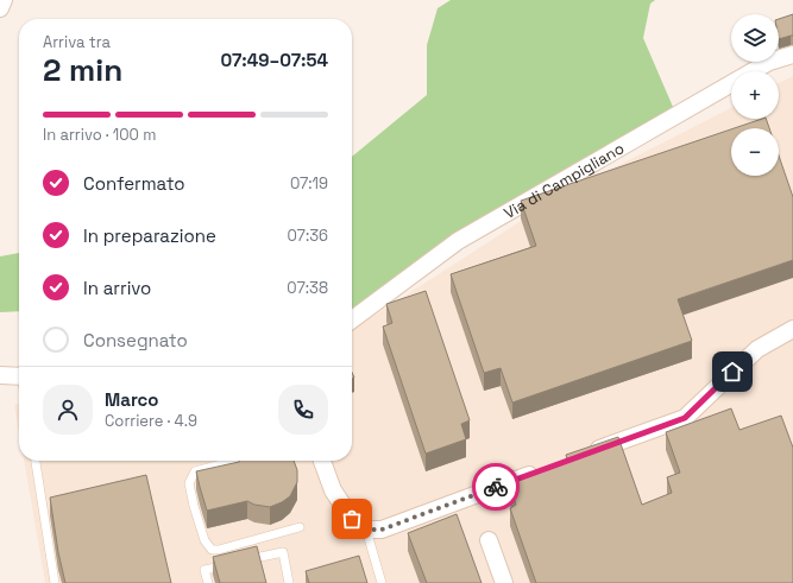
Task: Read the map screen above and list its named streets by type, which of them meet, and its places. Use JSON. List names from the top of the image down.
{
  "streets": {
    "street": ["Via di Campigliano"]
  },
  "page": {
    "map_buttons": ["+", "−"],
    "heading": ["2 min", "Arriva tra", "07:49–07:54"],
    "panel": ["Marco", "Corriere · 4.9"],
    "bar": "In arrivo · 100 m",
    "list": [
      ["Confermato", "07:19"],
      ["In preparazione", "07:36"],
      ["In arrivo", "07:38"],
      "Consegnato"
    ]
  }
}
